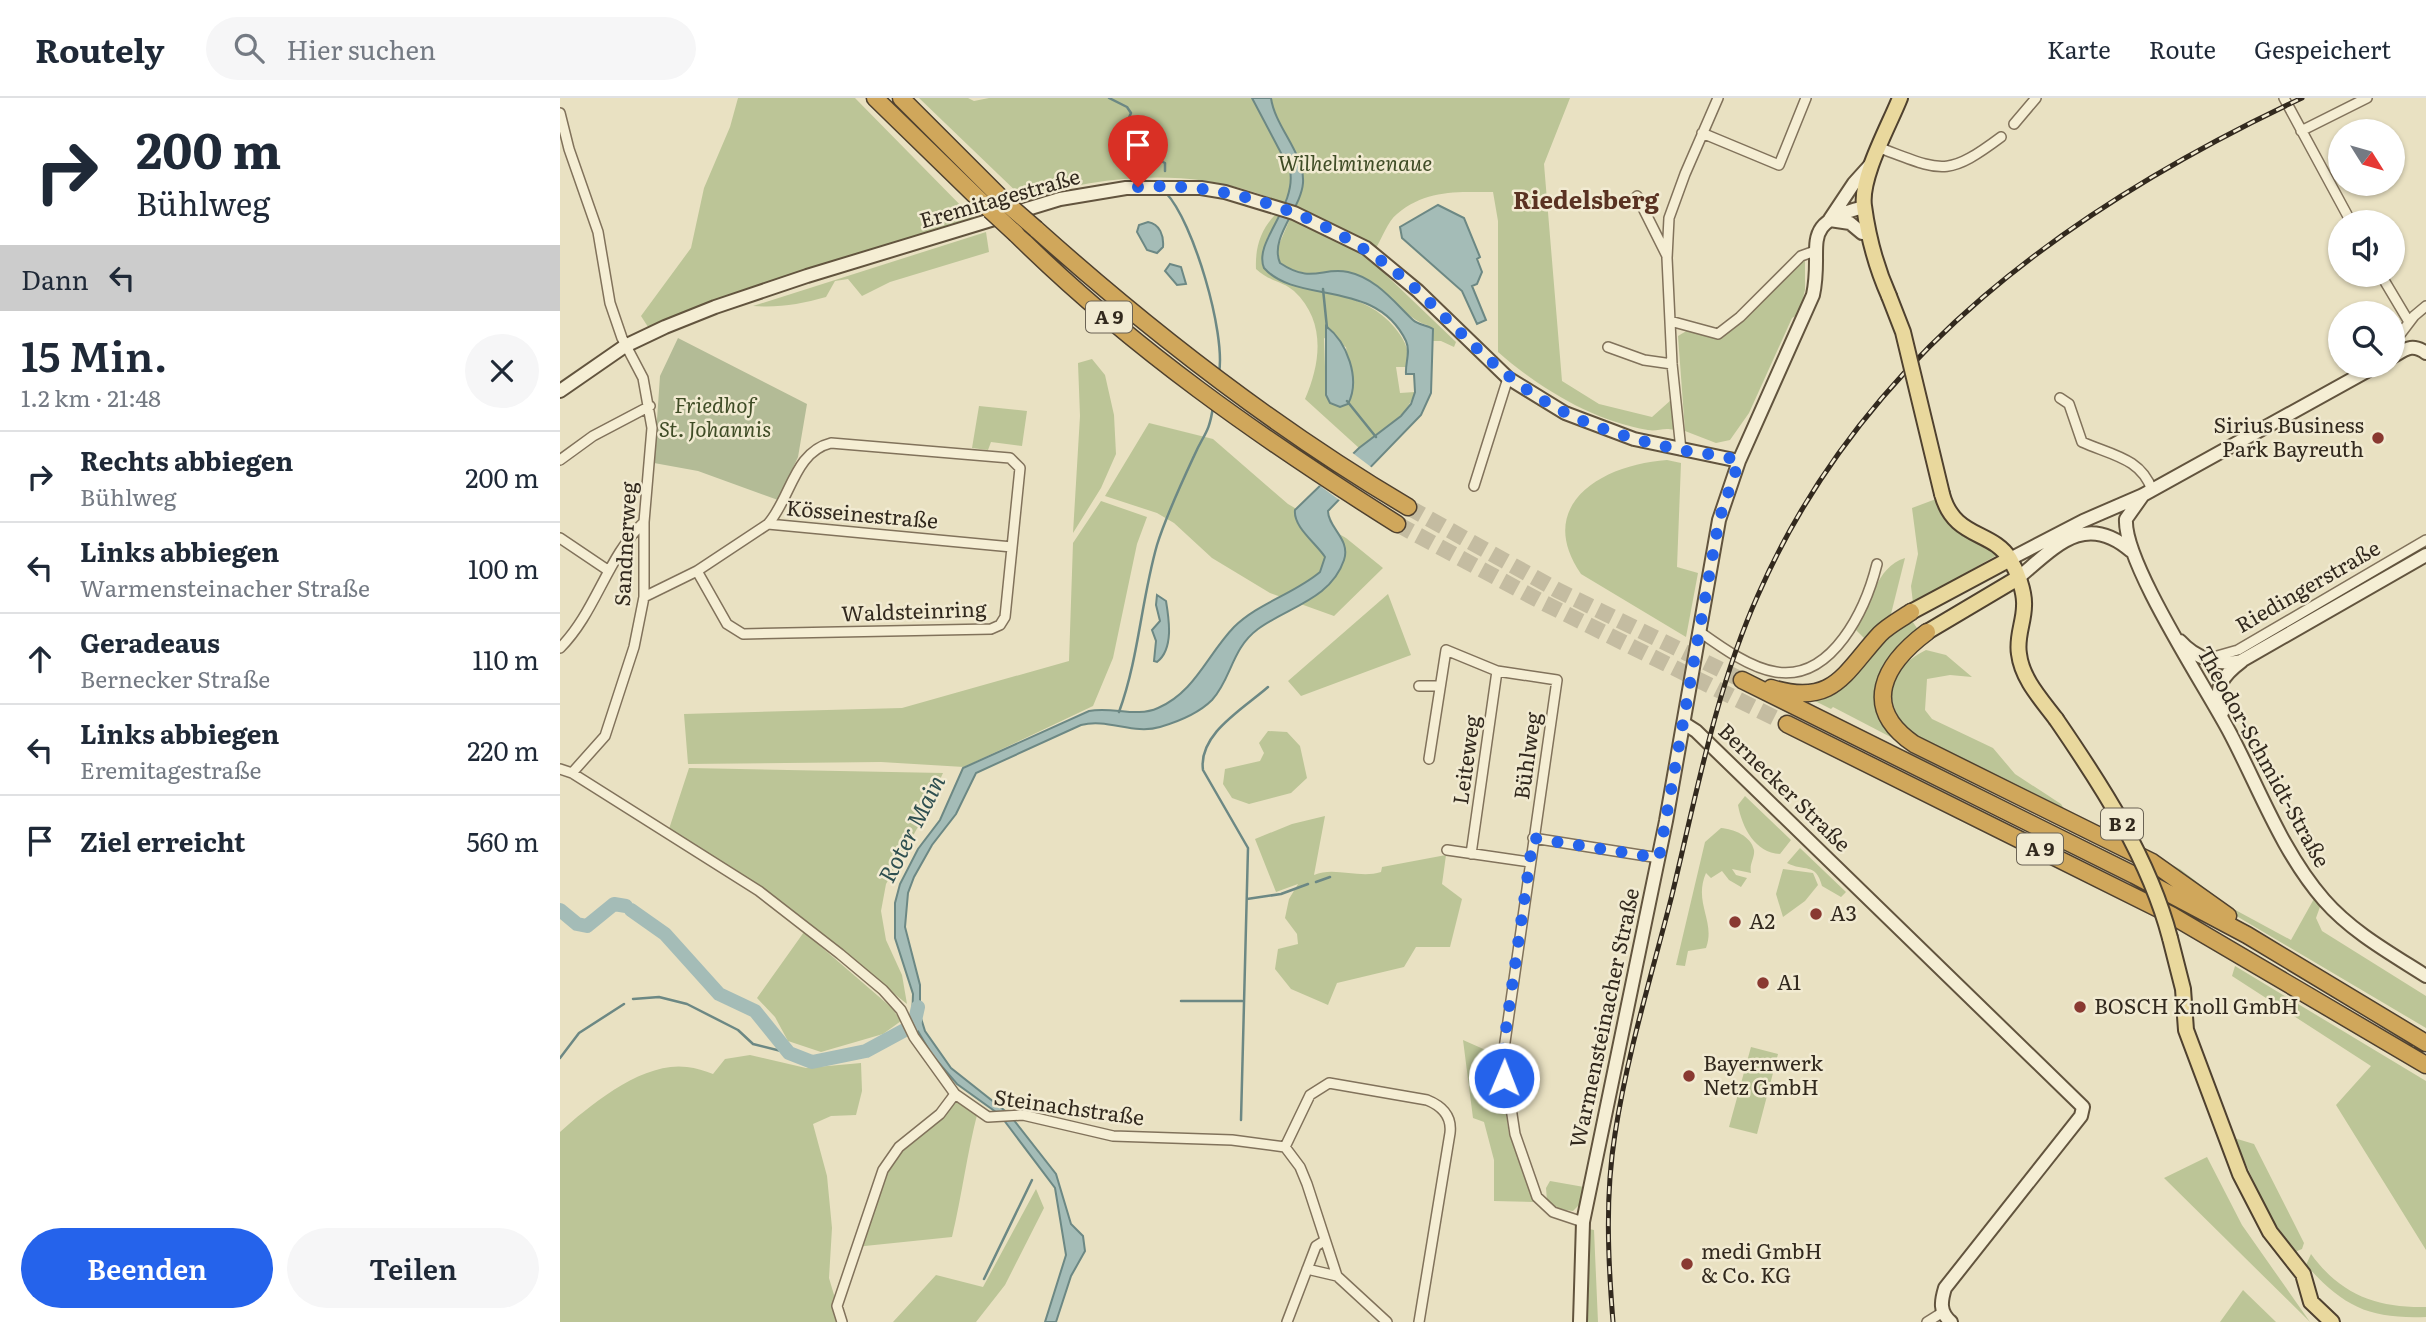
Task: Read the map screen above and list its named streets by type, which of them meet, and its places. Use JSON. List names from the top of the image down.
{
  "streets": {
    "highway": ["A 9"],
    "main road": ["B 2"],
    "street": [
      "Eremitagestraße",
      "Kösseinestraße",
      "Sandnerweg",
      "Riedingerstraße",
      "Waldsteinring",
      "Bühlweg",
      "Theodor-Schmidt-Straße",
      "Leiteweg",
      "Bernecker Straße",
      "Warmensteinacher Straße",
      "Steinachstraße"
    ]
  },
  "crossings": [
    ["Eremitagestraße", "Sandnerweg"],
    ["Eremitagestraße", "Bernecker Straße"],
    ["Kösseinestraße", "Sandnerweg"],
    ["Kösseinestraße", "Waldsteinring"],
    ["Sandnerweg", "Steinachstraße"],
    ["Bühlweg", "Leiteweg"],
    ["Bühlweg", "Warmensteinacher Straße"],
    ["Bernecker Straße", "Warmensteinacher Straße"]
  ],
  "districts": ["Riedelsberg"],
  "water": ["Roter Main"],
  "parks": ["Wilhelminenaue", "Friedhof St. Johannis"],
  "places": [
    "Sirius Business Park Bayreuth",
    "A3",
    "A2",
    "A1",
    "BOSCH Knoll GmbH",
    "Bayernwerk Netz GmbH",
    "medi GmbH & Co. KG"
  ],
  "north": "bottom right",
  "page": {
    "header": "Routely",
    "search": "Hier suchen",
    "nav": ["Karte", "Route", "Gespeichert"],
    "turn": ["200 m", "Bühlweg"],
    "then": "Dann",
    "heading": ["15 Min.", "1.2 km · 21:48"],
    "list": [
      {
        "name": "Rechts abbiegen",
        "note": "Bühlweg",
        "value": "200 m"
      },
      {
        "name": "Links abbiegen",
        "note": "Warmensteinacher Straße",
        "value": "100 m"
      },
      {
        "name": "Geradeaus",
        "note": "Bernecker Straße",
        "value": "110 m"
      },
      {
        "name": "Links abbiegen",
        "note": "Eremitagestraße",
        "value": "220 m"
      },
      {
        "name": "Ziel erreicht",
        "value": "560 m"
      }
    ],
    "buttons": ["Beenden", "Teilen"]
  }
}
